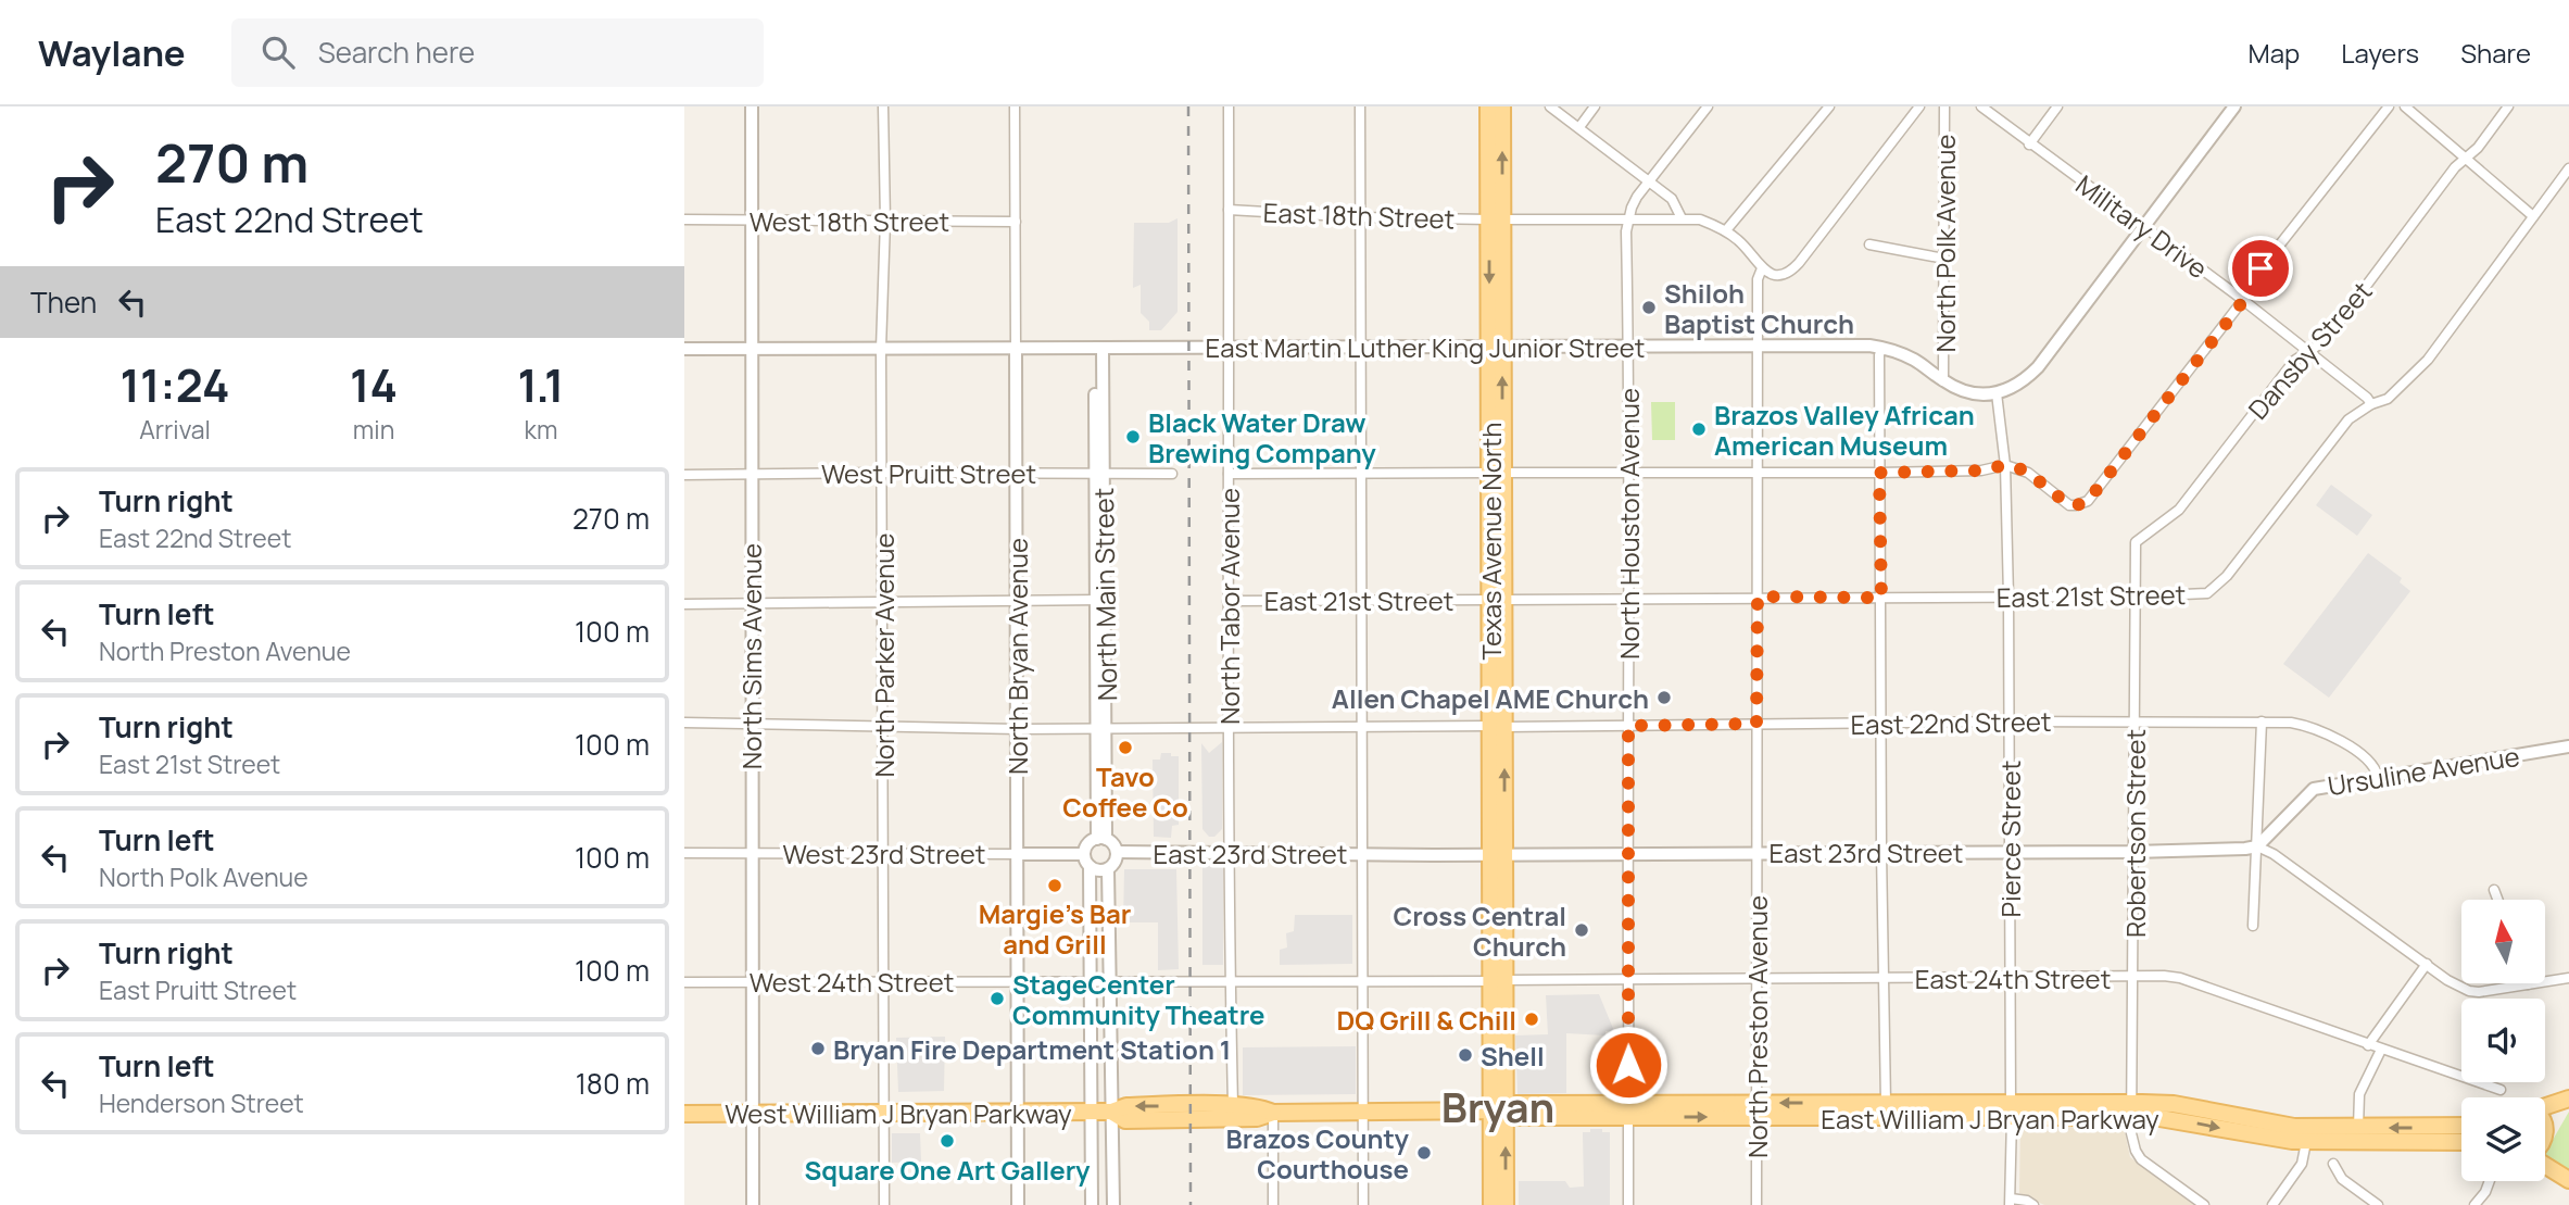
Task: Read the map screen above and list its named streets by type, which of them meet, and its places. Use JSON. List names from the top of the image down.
{
  "streets": {
    "main road": ["Texas Avenue North", "West William J Bryan Parkway", "East William J Bryan Parkway"],
    "street": [
      "East 18th Street",
      "West 18th Street",
      "Military Drive",
      "North Polk Avenue",
      "East Martin Luther King Junior Street",
      "Dansby Street",
      "West Pruitt Street",
      "North Houston Avenue",
      "North Main Street",
      "East 21st Street",
      "North Tabor Avenue",
      "North Parker Avenue",
      "North Sims Avenue",
      "North Bryan Avenue",
      "East 22nd Street",
      "Ursuline Avenue",
      "Robertson Street",
      "Pierce Street",
      "East 23rd Street",
      "West 23rd Street",
      "East 24th Street",
      "West 24th Street",
      "North Preston Avenue"
    ]
  },
  "crossings": [
    ["East 18th Street", "North Houston Avenue"],
    ["East 18th Street", "Texas Avenue North"],
    ["East 18th Street", "North Tabor Avenue"],
    ["East 18th Street", "North Preston Avenue"],
    ["West 18th Street", "North Parker Avenue"],
    ["West 18th Street", "North Sims Avenue"],
    ["West 18th Street", "North Bryan Avenue"],
    ["Military Drive", "Dansby Street"],
    ["Military Drive", "East 21st Street"],
    ["North Polk Avenue", "East Martin Luther King Junior Street"],
    ["East Martin Luther King Junior Street", "North Houston Avenue"],
    ["East Martin Luther King Junior Street", "Texas Avenue North"],
    ["East Martin Luther King Junior Street", "North Main Street"],
    ["East Martin Luther King Junior Street", "North Tabor Avenue"],
    ["East Martin Luther King Junior Street", "North Parker Avenue"],
    ["East Martin Luther King Junior Street", "North Sims Avenue"],
    ["East Martin Luther King Junior Street", "North Bryan Avenue"],
    ["East Martin Luther King Junior Street", "Pierce Street"],
    ["East Martin Luther King Junior Street", "North Preston Avenue"],
    ["Dansby Street", "East 21st Street"],
    ["Dansby Street", "Robertson Street"],
    ["West Pruitt Street", "North Main Street"],
    ["West Pruitt Street", "North Parker Avenue"],
    ["West Pruitt Street", "North Sims Avenue"],
    ["West Pruitt Street", "North Bryan Avenue"],
    ["North Houston Avenue", "East 21st Street"],
    ["North Houston Avenue", "East 22nd Street"],
    ["North Houston Avenue", "East 23rd Street"],
    ["North Houston Avenue", "East 24th Street"],
    ["North Houston Avenue", "East William J Bryan Parkway"],
    ["Texas Avenue North", "East 21st Street"],
    ["Texas Avenue North", "East 22nd Street"],
    ["Texas Avenue North", "East 23rd Street"],
    ["Texas Avenue North", "East 24th Street"],
    ["Texas Avenue North", "East William J Bryan Parkway"],
    ["North Main Street", "East 22nd Street"],
    ["North Main Street", "East 23rd Street"],
    ["North Main Street", "West 23rd Street"],
    ["East 21st Street", "North Tabor Avenue"],
    ["East 21st Street", "Robertson Street"],
    ["East 21st Street", "Pierce Street"],
    ["East 21st Street", "North Preston Avenue"],
    ["North Tabor Avenue", "East 22nd Street"],
    ["North Tabor Avenue", "East 23rd Street"],
    ["North Tabor Avenue", "East 24th Street"],
    ["North Tabor Avenue", "East William J Bryan Parkway"],
    ["North Parker Avenue", "East 22nd Street"],
    ["North Parker Avenue", "West 23rd Street"],
    ["North Parker Avenue", "West 24th Street"],
    ["North Parker Avenue", "West William J Bryan Parkway"],
    ["North Sims Avenue", "East 22nd Street"],
    ["North Sims Avenue", "West 23rd Street"],
    ["North Sims Avenue", "West 24th Street"],
    ["North Sims Avenue", "West William J Bryan Parkway"],
    ["North Bryan Avenue", "East 22nd Street"],
    ["North Bryan Avenue", "West 23rd Street"],
    ["North Bryan Avenue", "West 24th Street"],
    ["North Bryan Avenue", "West William J Bryan Parkway"],
    ["East 22nd Street", "Ursuline Avenue"],
    ["East 22nd Street", "Robertson Street"],
    ["East 22nd Street", "Pierce Street"],
    ["East 22nd Street", "North Preston Avenue"],
    ["Ursuline Avenue", "East 23rd Street"],
    ["Robertson Street", "East 23rd Street"],
    ["Robertson Street", "East 24th Street"],
    ["Robertson Street", "East William J Bryan Parkway"],
    ["Pierce Street", "East 23rd Street"],
    ["Pierce Street", "East 24th Street"],
    ["Pierce Street", "East William J Bryan Parkway"],
    ["East 23rd Street", "West 23rd Street"],
    ["East 23rd Street", "North Preston Avenue"],
    ["East 24th Street", "West 24th Street"],
    ["East 24th Street", "North Preston Avenue"],
    ["North Preston Avenue", "East William J Bryan Parkway"],
    ["West William J Bryan Parkway", "East William J Bryan Parkway"]
  ],
  "districts": ["Bryan"],
  "places": [
    "Shiloh Baptist Church",
    "Brazos Valley African American Museum",
    "Black Water Draw Brewing Company",
    "Allen Chapel AME Church",
    "Tavo Coffee Co",
    "Margie's Bar and Grill",
    "Cross Central Church",
    "StageCenter Community Theatre",
    "DQ Grill & Chill",
    "Bryan Fire Department Station 1",
    "Shell",
    "Square One Art Gallery",
    "Brazos County Courthouse"
  ],
  "north": "top",
  "page": {
    "header": "Waylane",
    "search": "Search here",
    "nav": ["Map", "Layers", "Share"],
    "turn": ["270 m", "East 22nd Street"],
    "then": "Then",
    "eta": [
      "11:24",
      "Arrival",
      "14",
      "min",
      "1.1",
      "km"
    ],
    "list": [
      {
        "name": "Turn right",
        "note": "East 22nd Street",
        "value": "270 m"
      },
      {
        "name": "Turn left",
        "note": "North Preston Avenue",
        "value": "100 m"
      },
      {
        "name": "Turn right",
        "note": "East 21st Street",
        "value": "100 m"
      },
      {
        "name": "Turn left",
        "note": "North Polk Avenue",
        "value": "100 m"
      },
      {
        "name": "Turn right",
        "note": "East Pruitt Street",
        "value": "100 m"
      },
      {
        "name": "Turn left",
        "note": "Henderson Street",
        "value": "180 m"
      }
    ]
  }
}
